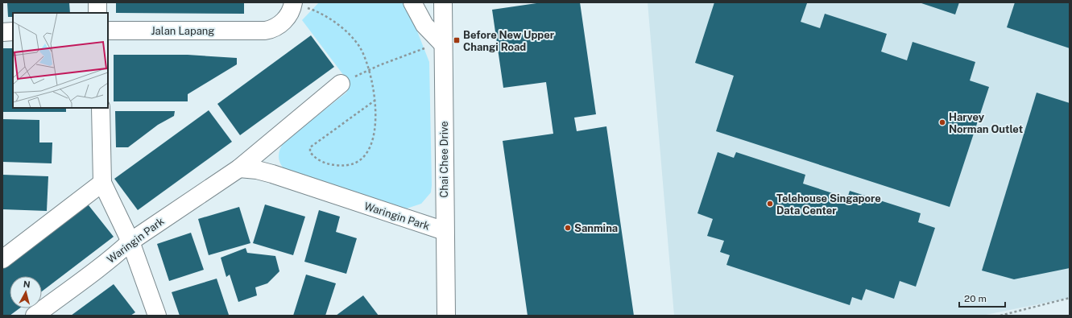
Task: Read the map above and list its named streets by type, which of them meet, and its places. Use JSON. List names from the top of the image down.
{
  "streets": {
    "street": ["Jalan Lapang", "Chai Chee Drive", "Waringin Park"]
  },
  "crossings": [
    ["Chai Chee Drive", "Waringin Park"]
  ],
  "places": {
    "transit": ["Before New Upper Changi Road"],
    "other": ["Harvey Norman Outlet", "Telehouse Singapore Data Center", "Sanmina"]
  },
  "scale_bar": "20 m",
  "north": "top"
}
